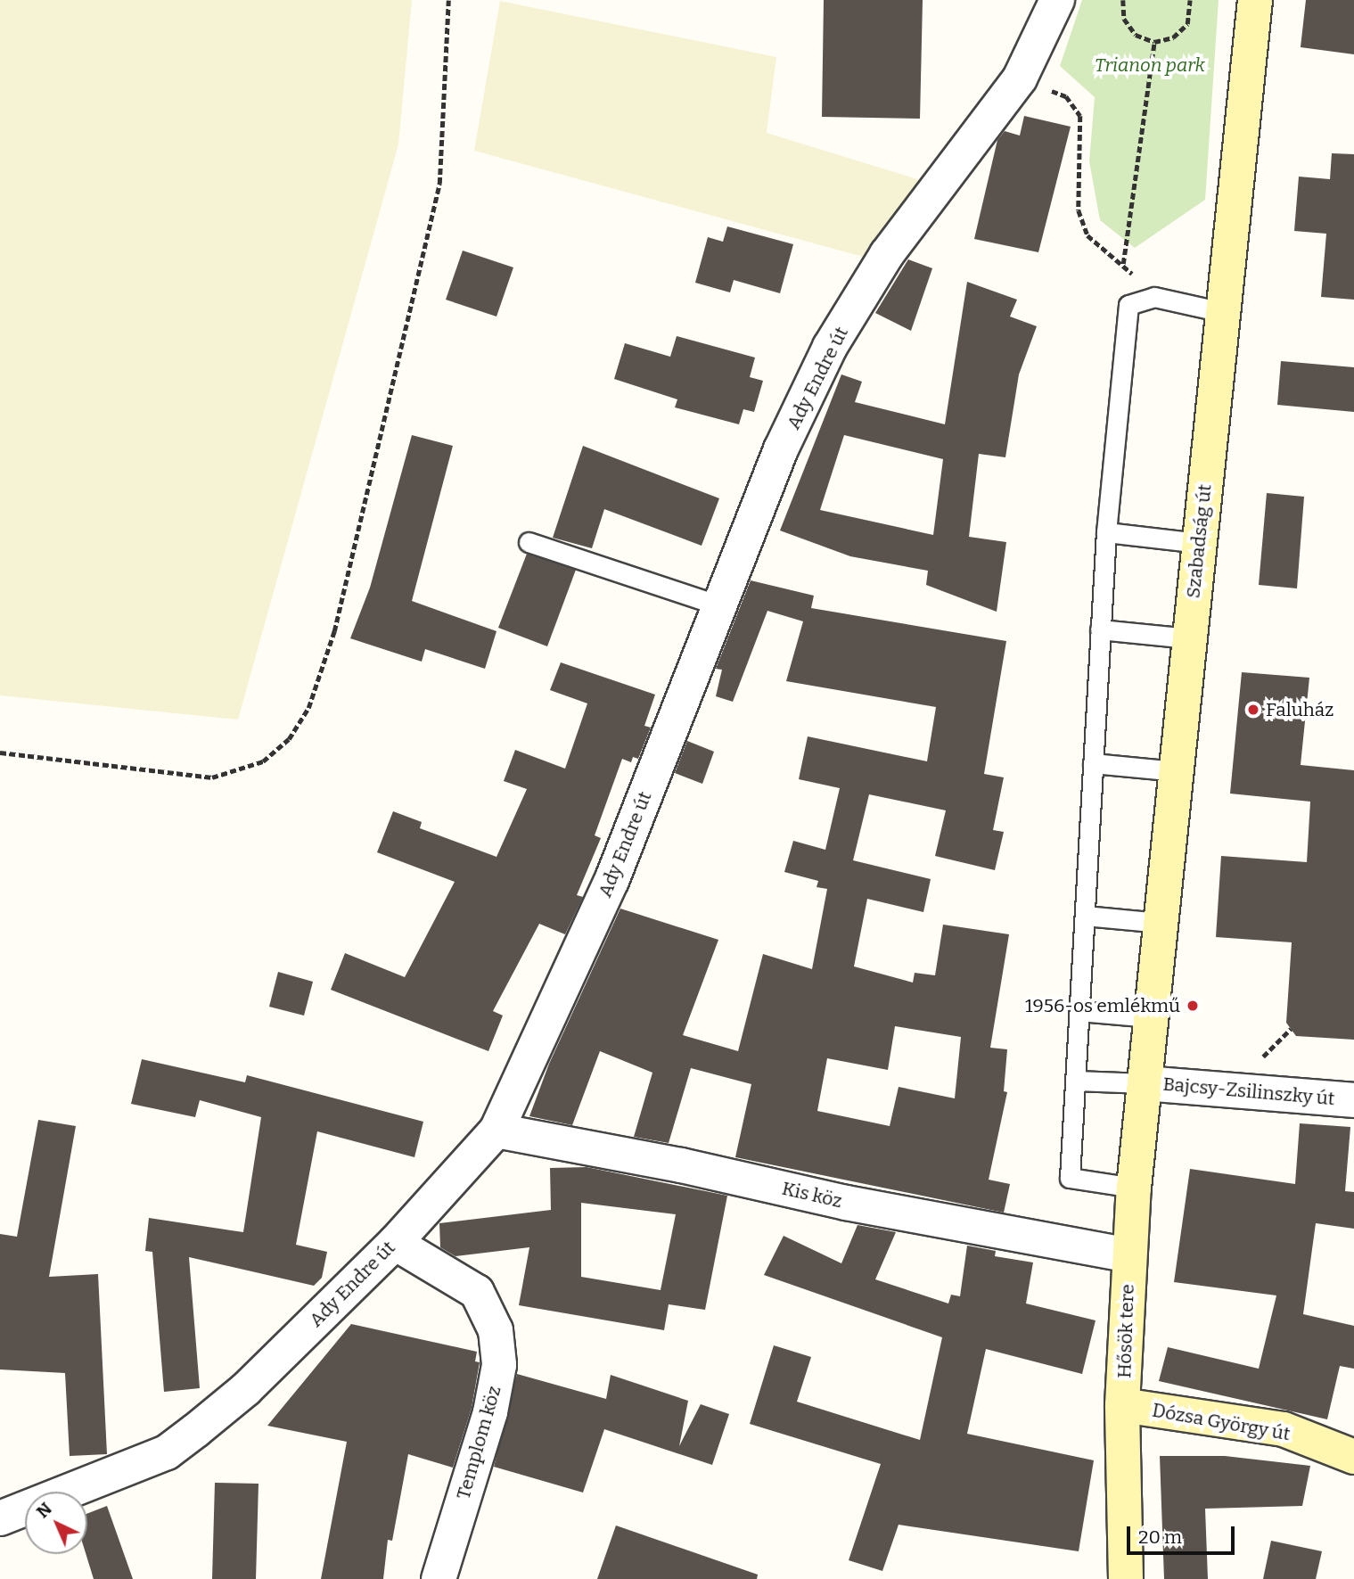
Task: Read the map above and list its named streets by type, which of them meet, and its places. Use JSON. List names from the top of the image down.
{
  "streets": {
    "main road": ["Szabadság út", "Hősök tere", "Dózsa György út"],
    "street": [
      "Ady Endre út",
      "Bajcsy-Zsilinszky út",
      "Kis köz",
      "Templom köz"
    ]
  },
  "crossings": [
    ["Ady Endre út", "Kis köz"],
    ["Ady Endre út", "Templom köz"],
    ["Szabadság út", "Bajcsy-Zsilinszky út"],
    ["Szabadság út", "Hősök tere"],
    ["Bajcsy-Zsilinszky út", "Hősök tere"],
    ["Kis köz", "Hősök tere"],
    ["Hősök tere", "Dózsa György út"]
  ],
  "parks": ["Trianon park"],
  "places": ["Faluház", "1956-os emlékmű"],
  "scale_bar": "20 m",
  "north": "top left"
}
